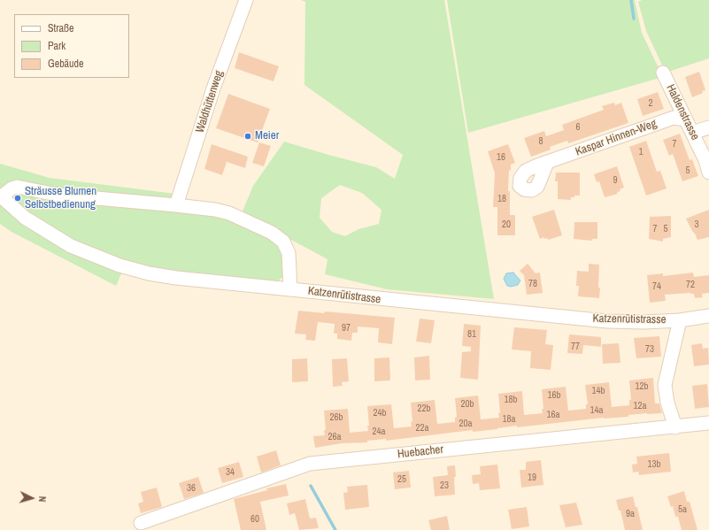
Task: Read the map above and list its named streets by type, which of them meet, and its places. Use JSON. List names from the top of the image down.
{
  "streets": {
    "street": [
      "Waldhüttenweg",
      "Haldenstrasse",
      "Kaspar Hinnen-Weg",
      "Katzenrütistrasse",
      "Huebacher"
    ]
  },
  "crossings": [
    ["Haldenstrasse", "Kaspar Hinnen-Weg"]
  ],
  "places": ["Meier", "Sträusse Blumen Selbstbedienung"],
  "house_numbers": [
    "2",
    "6",
    "8",
    "7",
    "1",
    "16",
    "5",
    "9",
    "18",
    "20",
    "3",
    "7",
    "5",
    "78",
    "72",
    "74",
    "97",
    "81",
    "77",
    "73",
    "12b",
    "14b",
    "16b",
    "18b",
    "20b",
    "12a",
    "22b",
    "14a",
    "24b",
    "16a",
    "26b",
    "18a",
    "20a",
    "22a",
    "24a",
    "26a",
    "13b",
    "34",
    "19",
    "25",
    "23",
    "36",
    "5a",
    "9a",
    "60"
  ],
  "legend": ["Straße", "Park", "Gebäude"],
  "north": "right"
}
